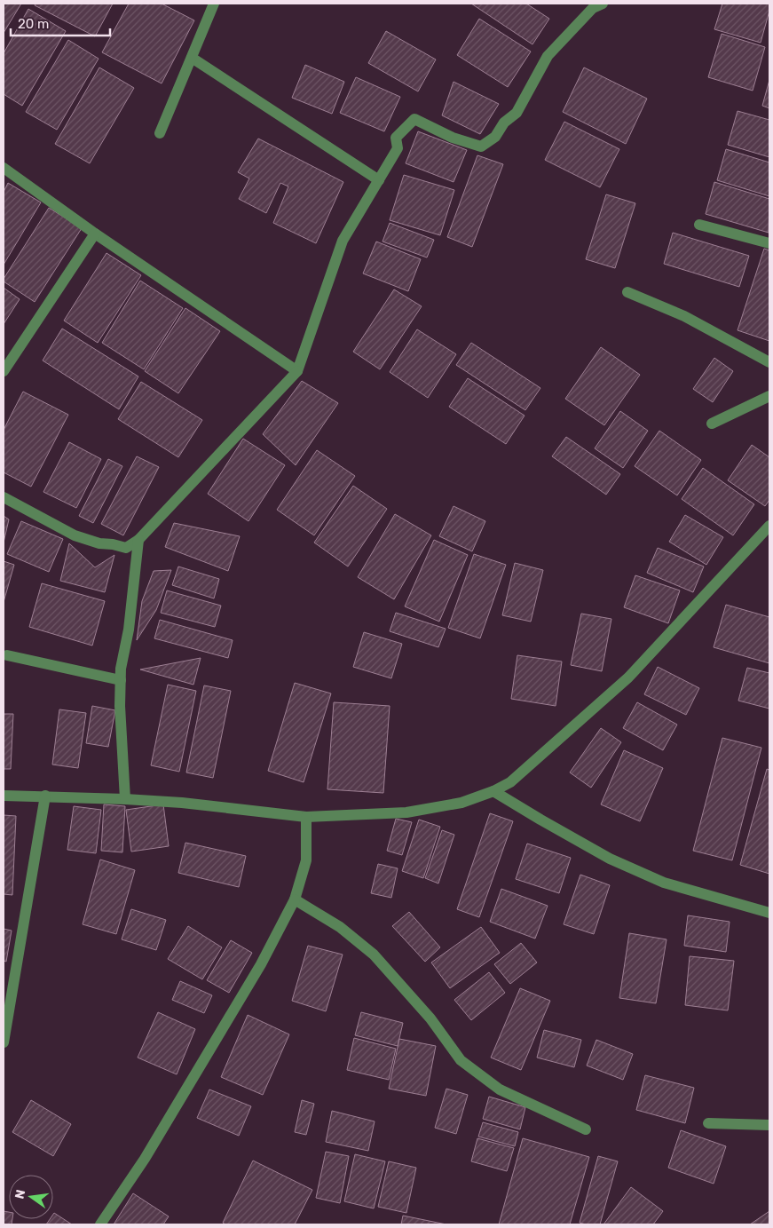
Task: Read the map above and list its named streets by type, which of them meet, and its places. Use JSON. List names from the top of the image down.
{
  "scale_bar": "20 m",
  "north": "left"
}
